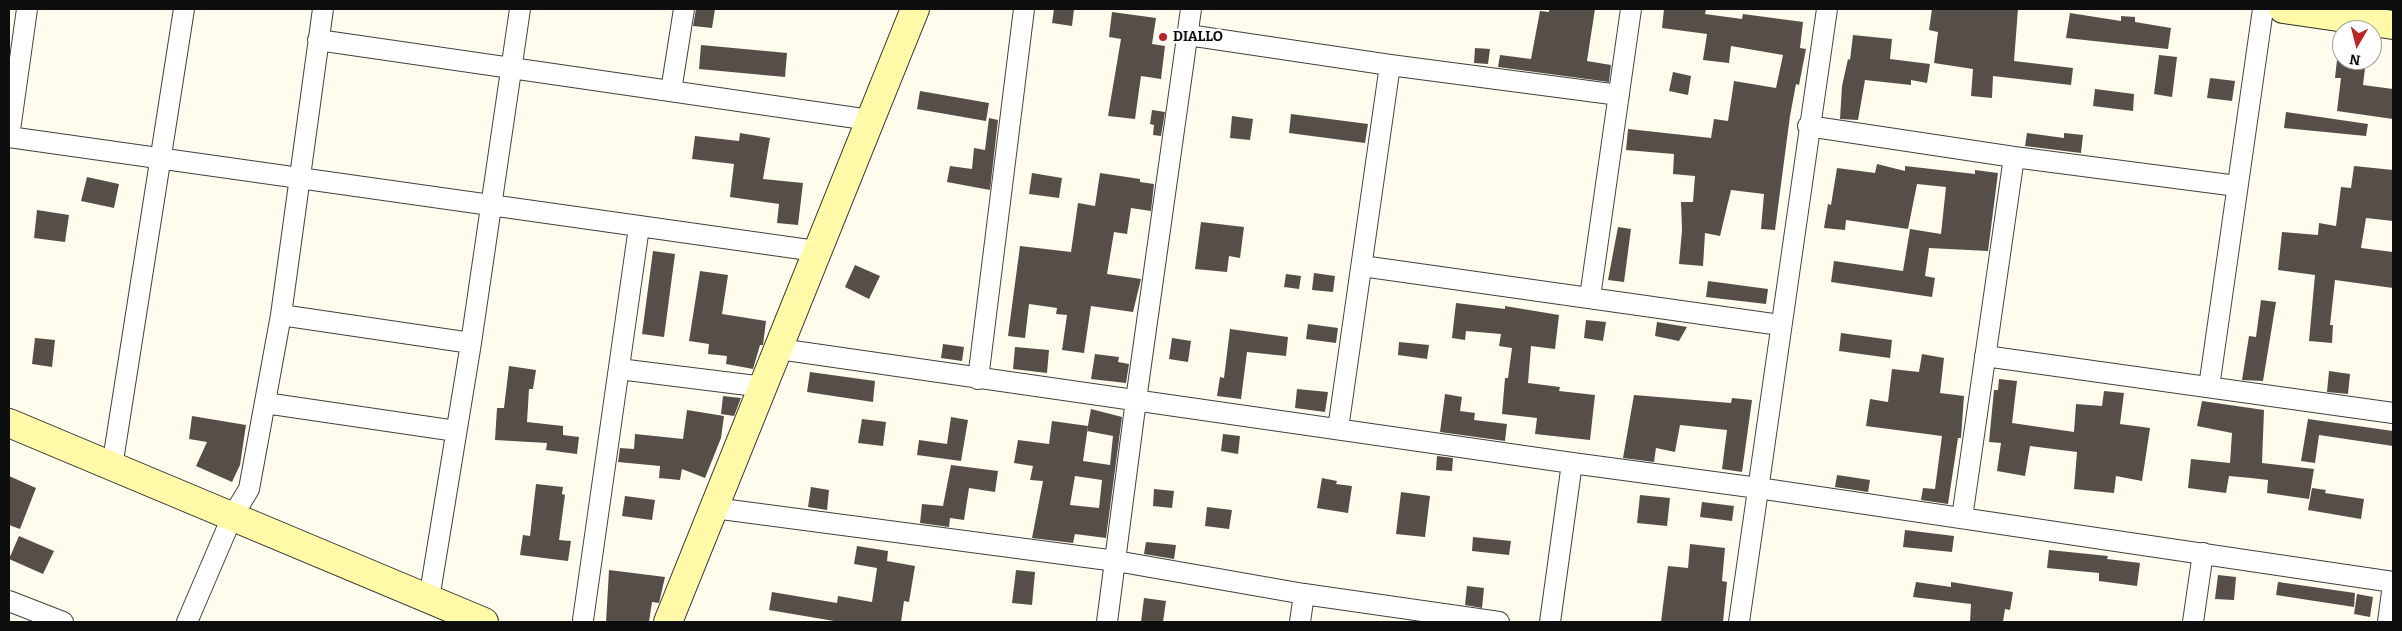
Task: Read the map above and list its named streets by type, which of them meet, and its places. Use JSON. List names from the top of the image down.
{
  "places": ["DIALLO"],
  "north": "bottom"
}
